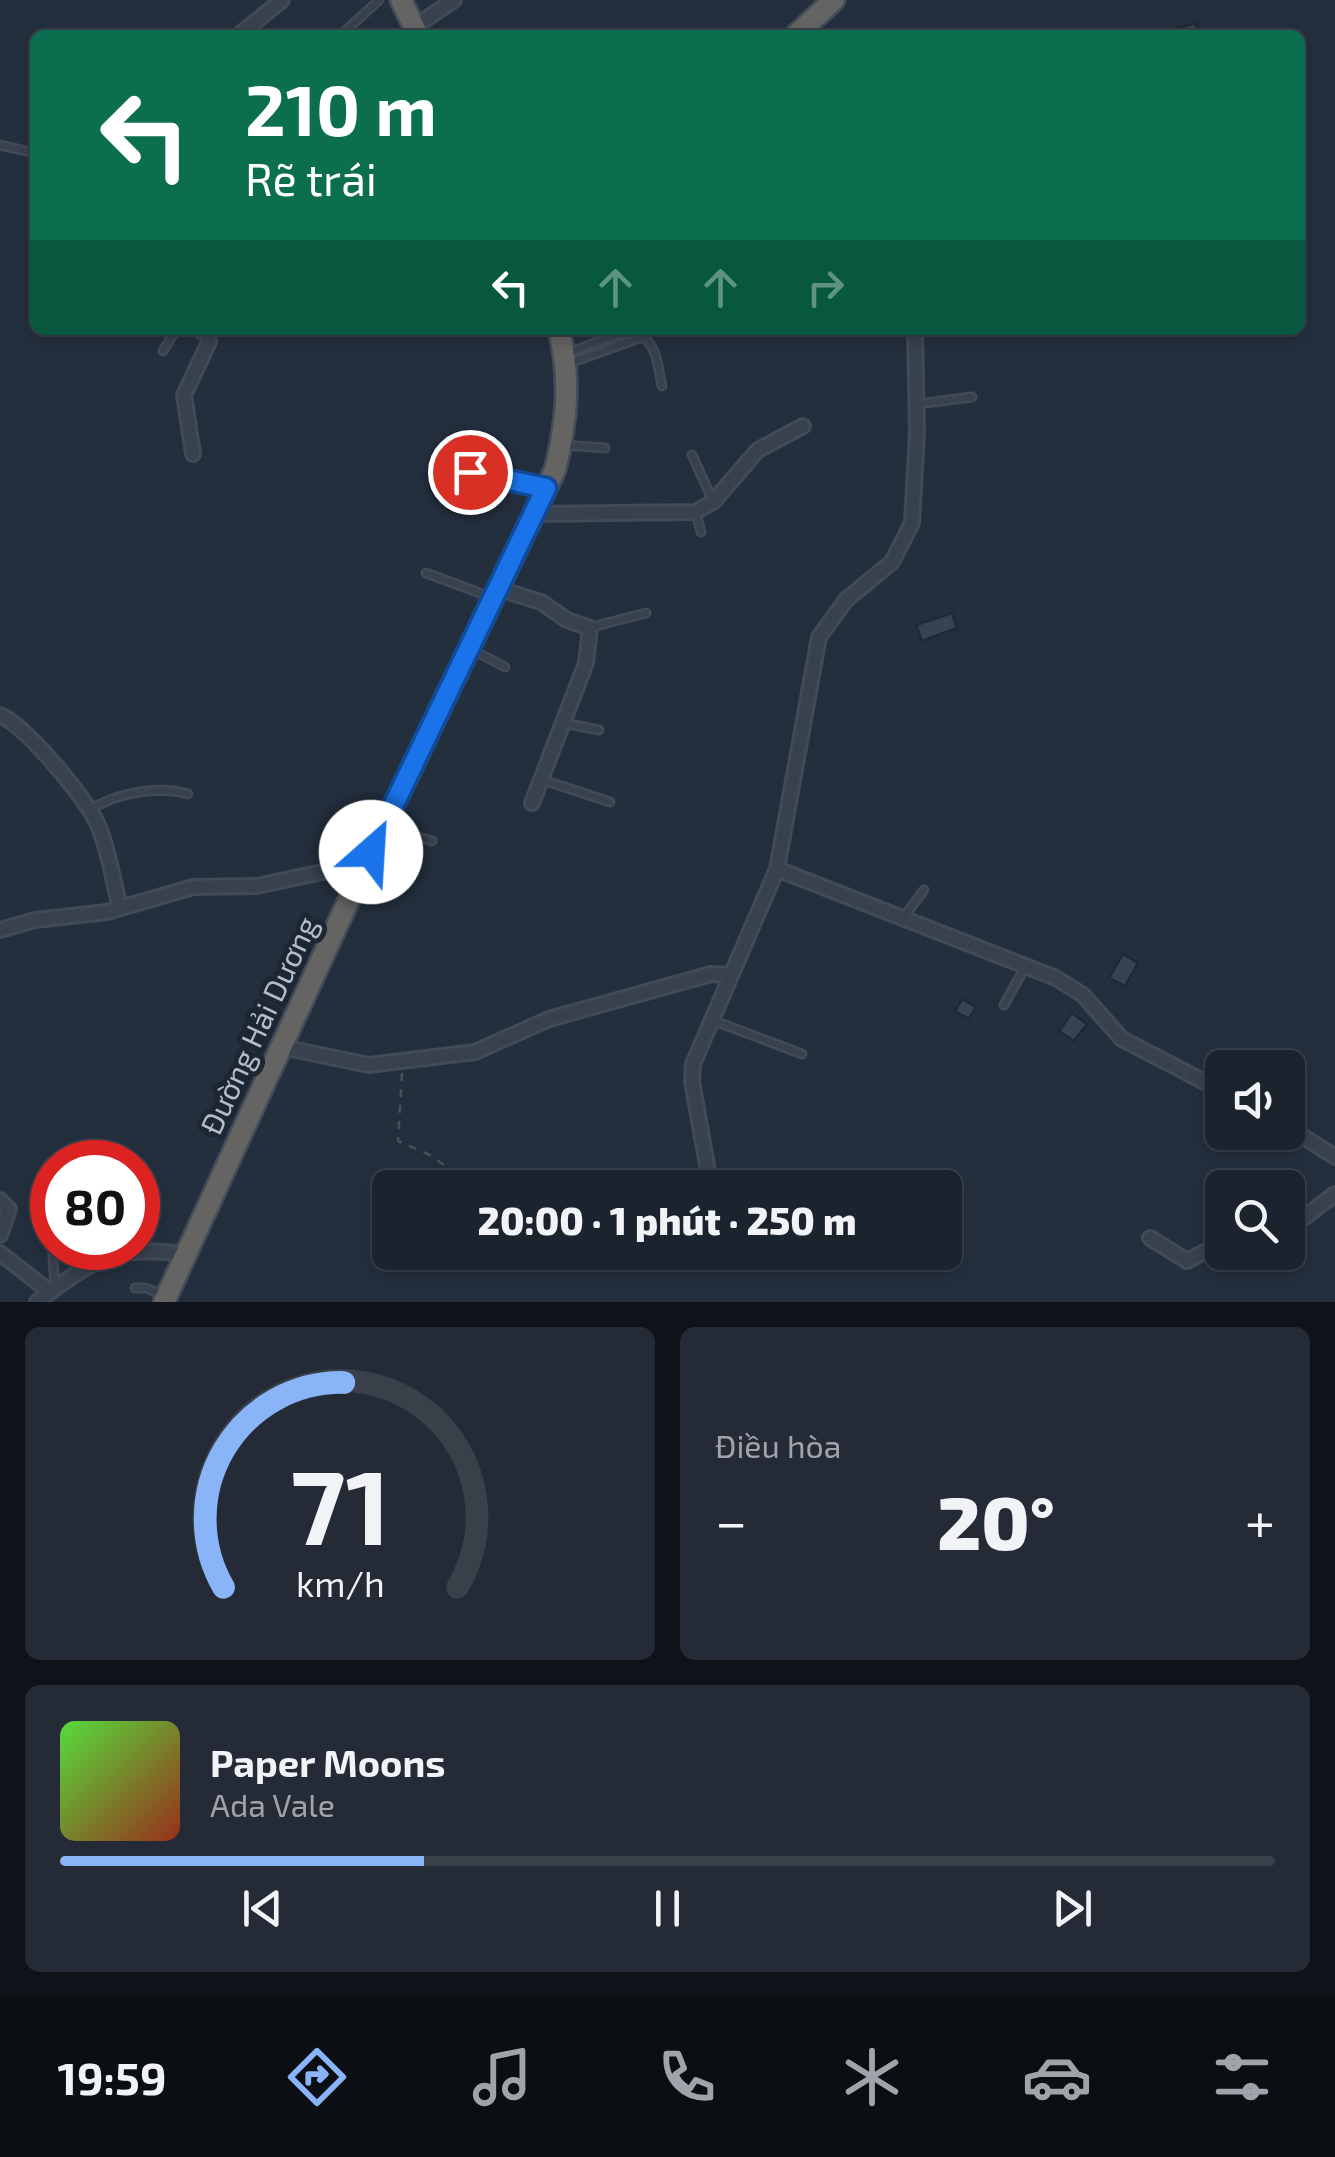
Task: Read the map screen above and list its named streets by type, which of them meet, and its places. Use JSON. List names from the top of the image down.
{
  "streets": {
    "highway": ["Đường Hải Dương"]
  },
  "page": {
    "turn": ["210 m", "Rẽ trái"],
    "limit": "80",
    "trip": "20:00 · 1 phút · 250 m",
    "tile": "Điều hòa",
    "heat": ["−", "20°", "+"],
    "song": ["Paper Moons", "Ada Vale"],
    "tabs": "19:59",
    "gauge": ["71", "km/h"]
  }
}
